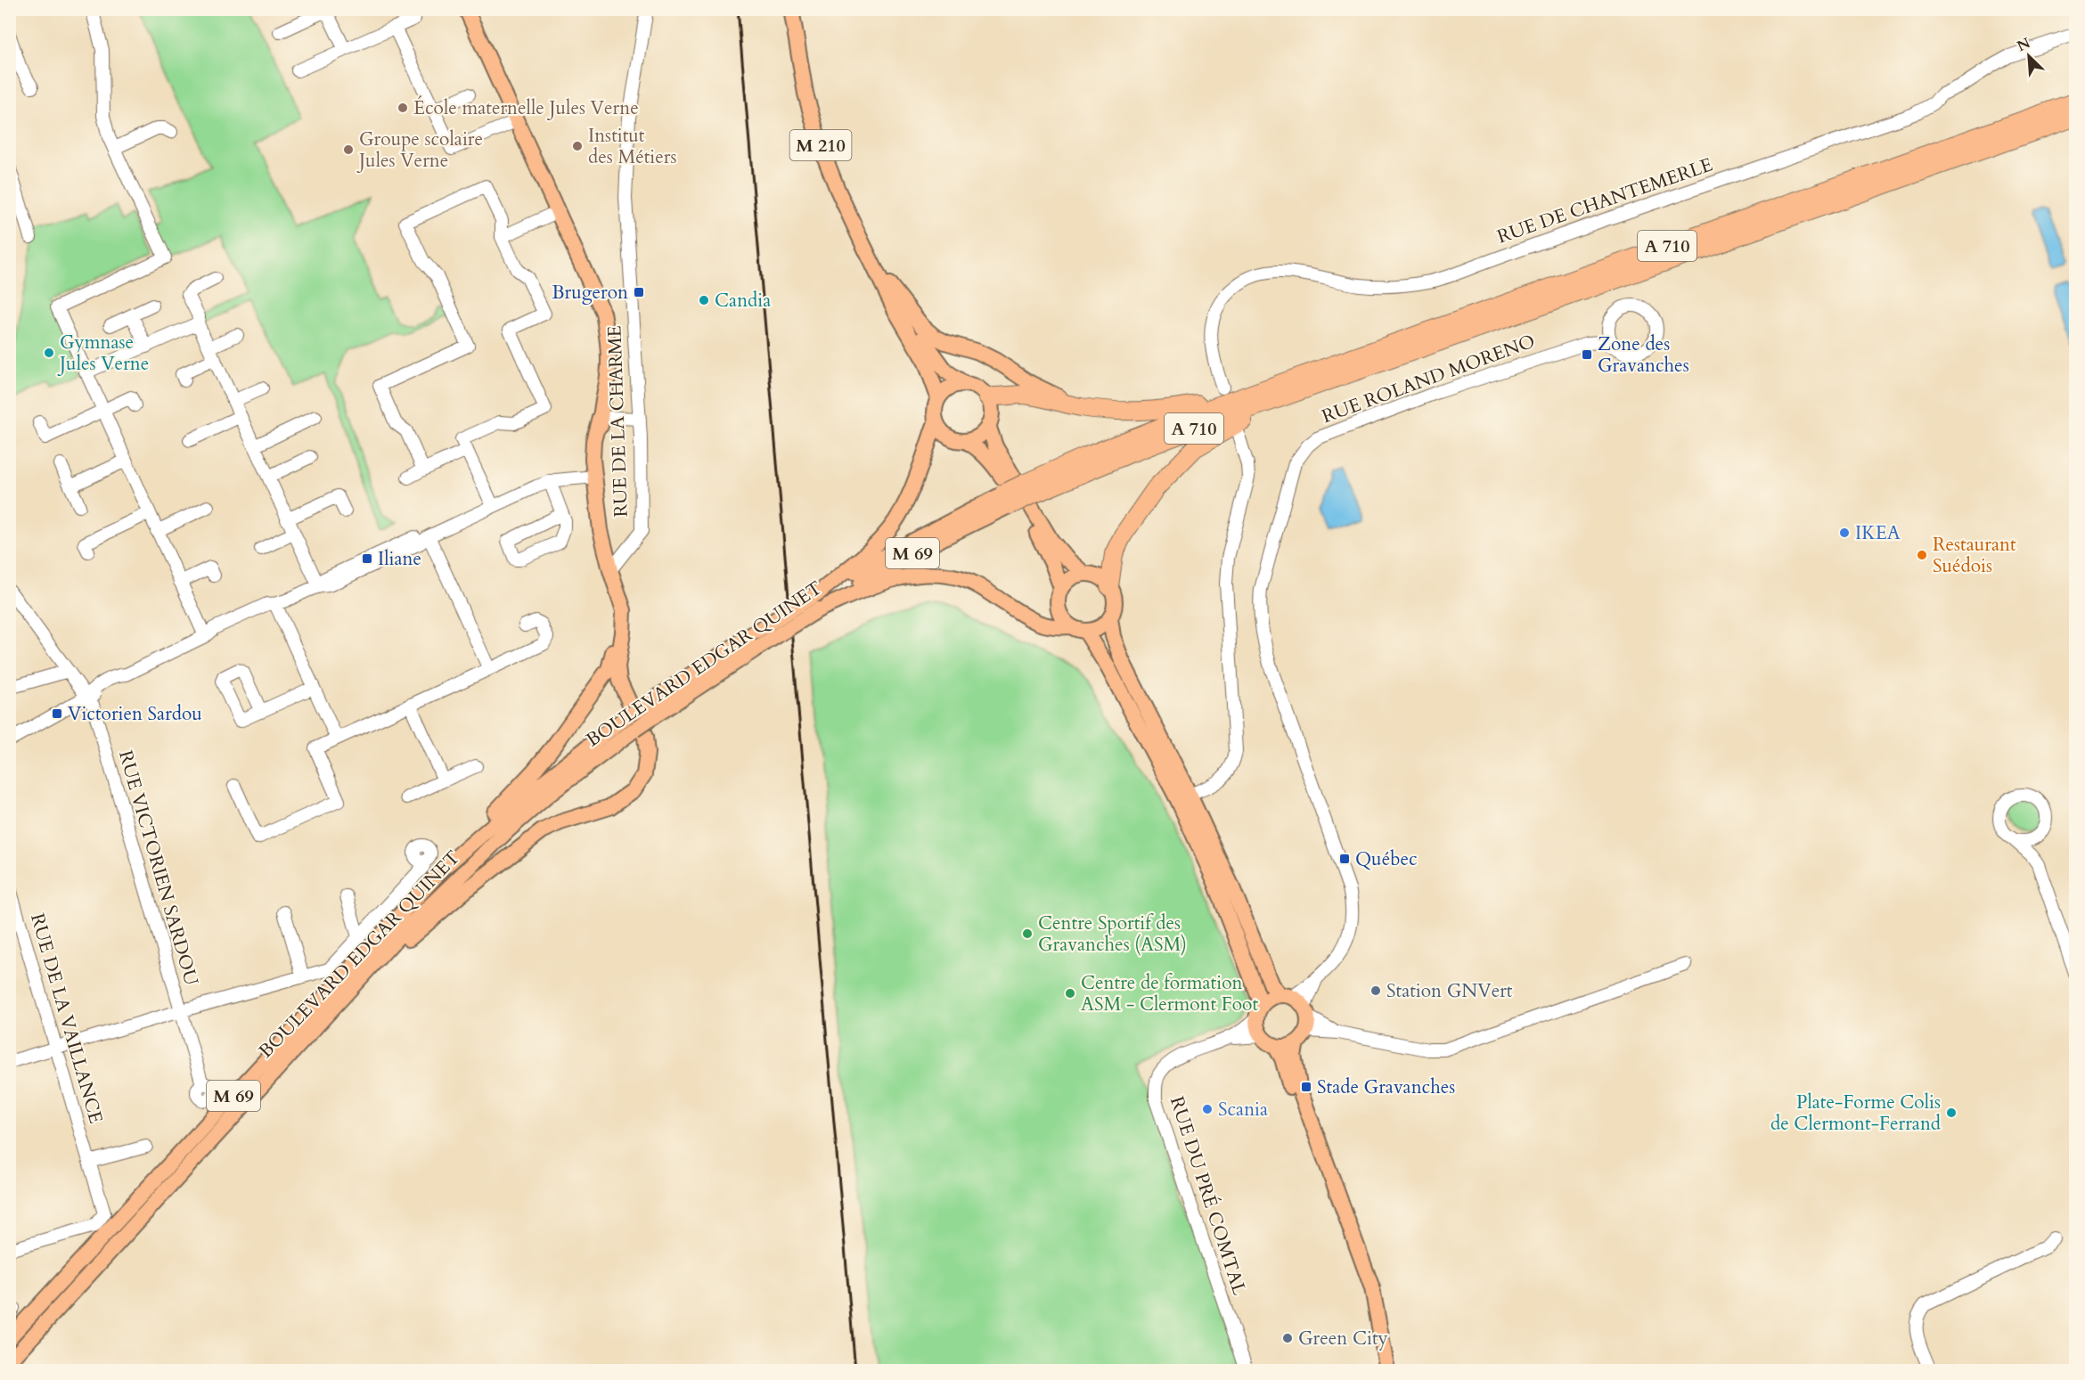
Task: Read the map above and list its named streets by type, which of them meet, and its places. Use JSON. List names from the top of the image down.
{
  "streets": {
    "highway": ["A 710"],
    "main road": [
      "M 210",
      "RUE DE LA CHARME",
      "M 69",
      "BOULEVARD EDGAR QUINET"
    ],
    "street": [
      "RUE DE CHANTEMERLE",
      "RUE ROLAND MORENO",
      "RUE VICTORIEN SARDOU",
      "RUE DE LA VAILLANCE",
      "RUE DU PRÉ COMTAL"
    ]
  },
  "crossings": [
    ["A 710", "M 69"],
    ["A 710", "BOULEVARD EDGAR QUINET"],
    ["M 69", "BOULEVARD EDGAR QUINET"]
  ],
  "places": {
    "other": [
      "École maternelle Jules Verne",
      "Institut des Métiers",
      "Groupe scolaire Jules Verne",
      "Candia",
      "Gymnase Jules Verne",
      "IKEA",
      "Restaurant Suédois",
      "Centre Sportif des Gravanches (ASM)",
      "Station GNVert",
      "Centre de formation ASM - Clermont Foot",
      "Scania",
      "Plate-Forme Colis de Clermont-Ferrand",
      "Green City"
    ],
    "transit": [
      "Brugeron",
      "Zone des Gravanches",
      "Iliane",
      "Victorien Sardou",
      "Québec",
      "Stade Gravanches"
    ]
  },
  "north": "top left"
}
